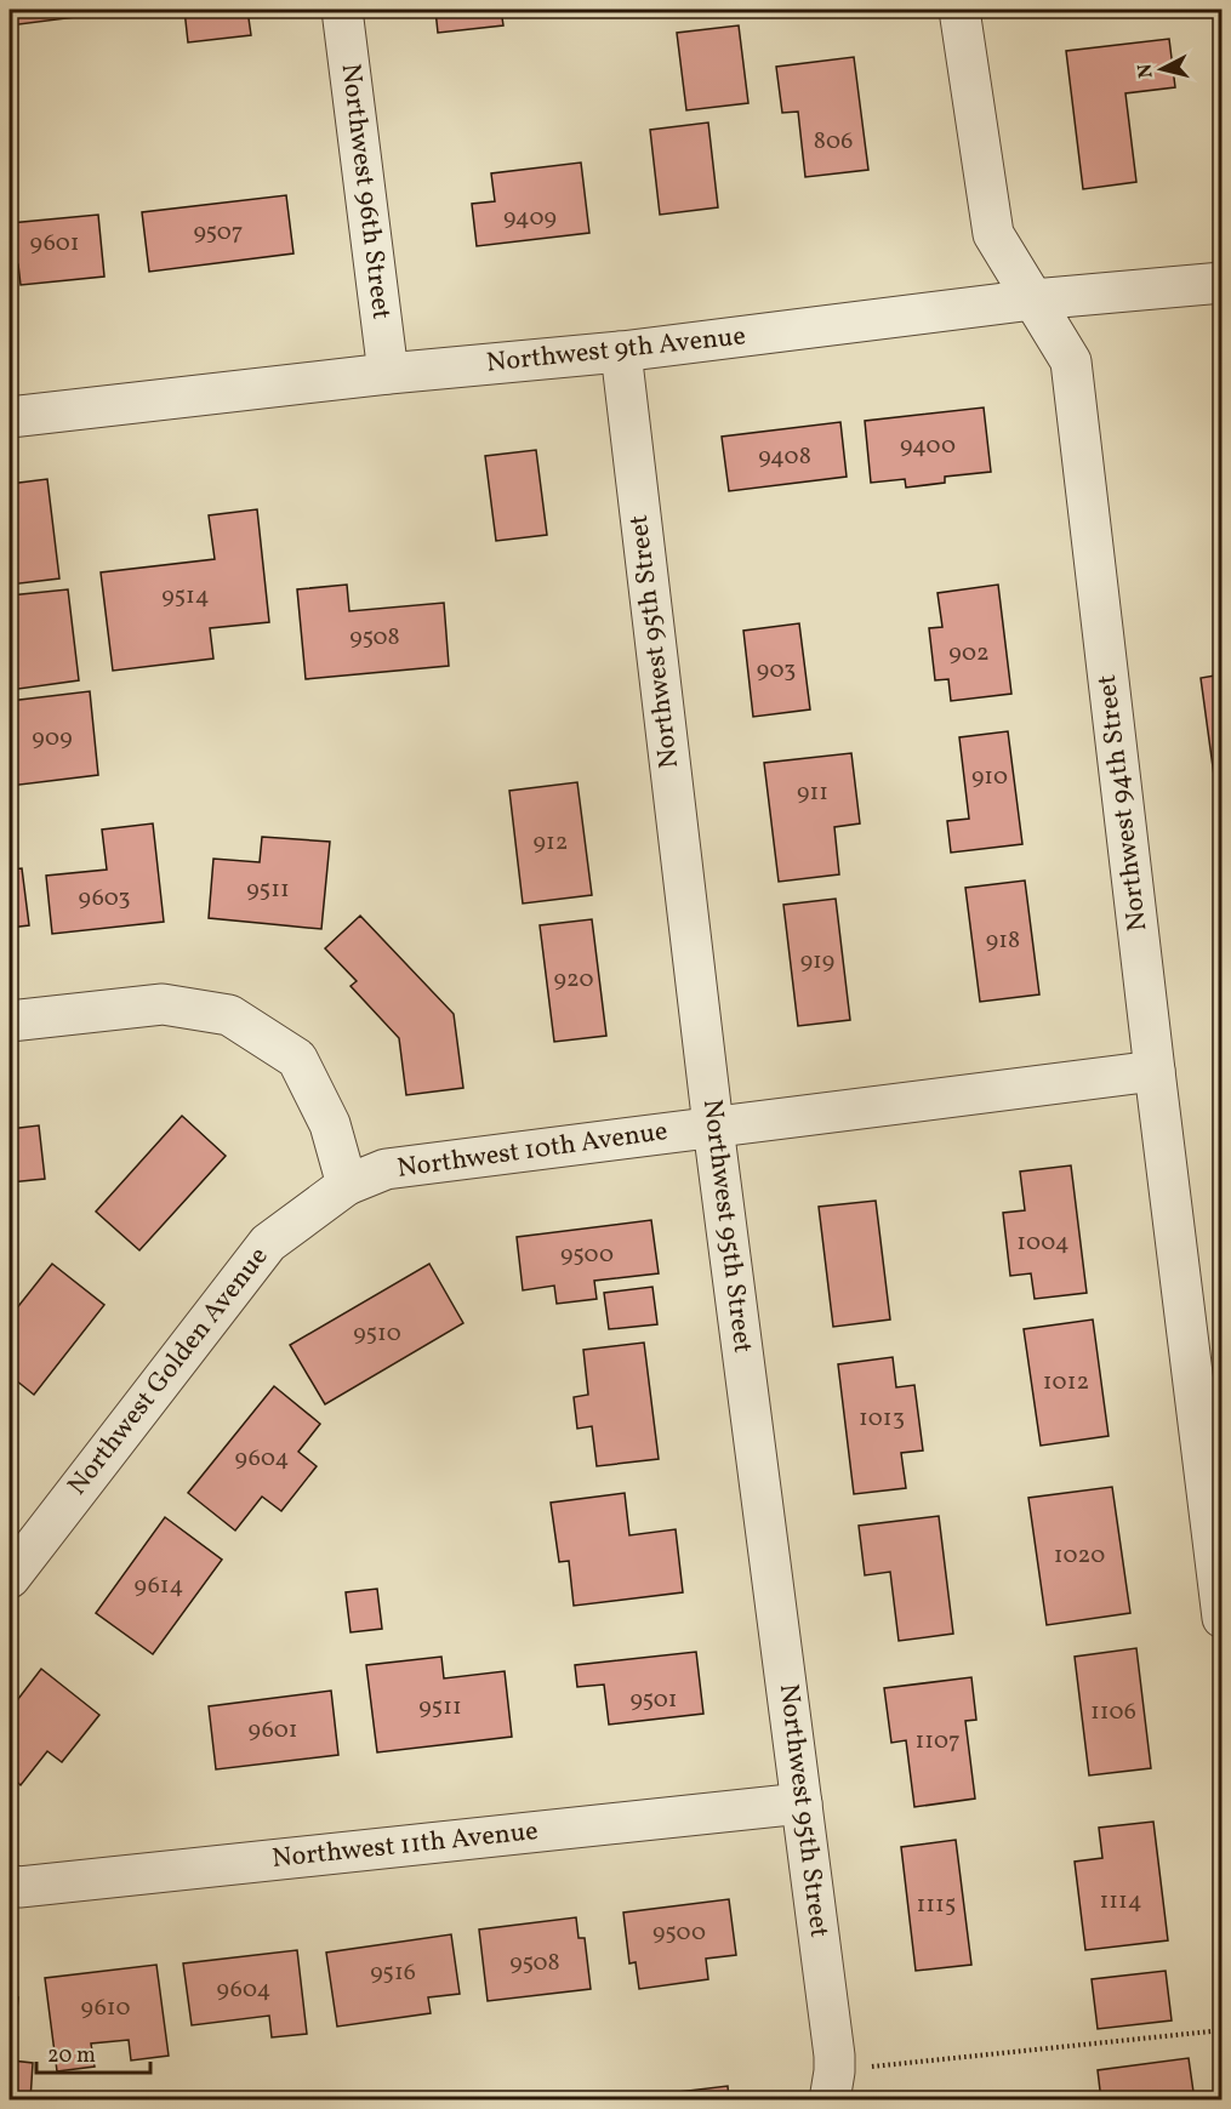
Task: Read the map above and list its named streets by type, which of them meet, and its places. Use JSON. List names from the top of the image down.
{
  "streets": {
    "street": [
      "Northwest 96th Street",
      "Northwest 9th Avenue",
      "Northwest 95th Street",
      "Northwest 94th Street",
      "Northwest 10th Avenue",
      "Northwest Golden Avenue",
      "Northwest 11th Avenue"
    ]
  },
  "crossings": [
    ["Northwest 96th Street", "Northwest 9th Avenue"],
    ["Northwest 9th Avenue", "Northwest 95th Street"],
    ["Northwest 9th Avenue", "Northwest 94th Street"],
    ["Northwest 95th Street", "Northwest 10th Avenue"],
    ["Northwest 95th Street", "Northwest 11th Avenue"],
    ["Northwest 94th Street", "Northwest 10th Avenue"],
    ["Northwest 10th Avenue", "Northwest Golden Avenue"]
  ],
  "house_numbers": [
    "806",
    "9409",
    "9507",
    "9601",
    "9400",
    "9408",
    "9514",
    "9508",
    "902",
    "903",
    "909",
    "910",
    "911",
    "912",
    "9511",
    "9603",
    "918",
    "919",
    "920",
    "1004",
    "9500",
    "9510",
    "1012",
    "1013",
    "9604",
    "1020",
    "9614",
    "9501",
    "9511",
    "1106",
    "9601",
    "1107",
    "1114",
    "1115",
    "9500",
    "9508",
    "9516",
    "9604",
    "9610"
  ],
  "scale_bar": "20 m",
  "north": "left"
}
